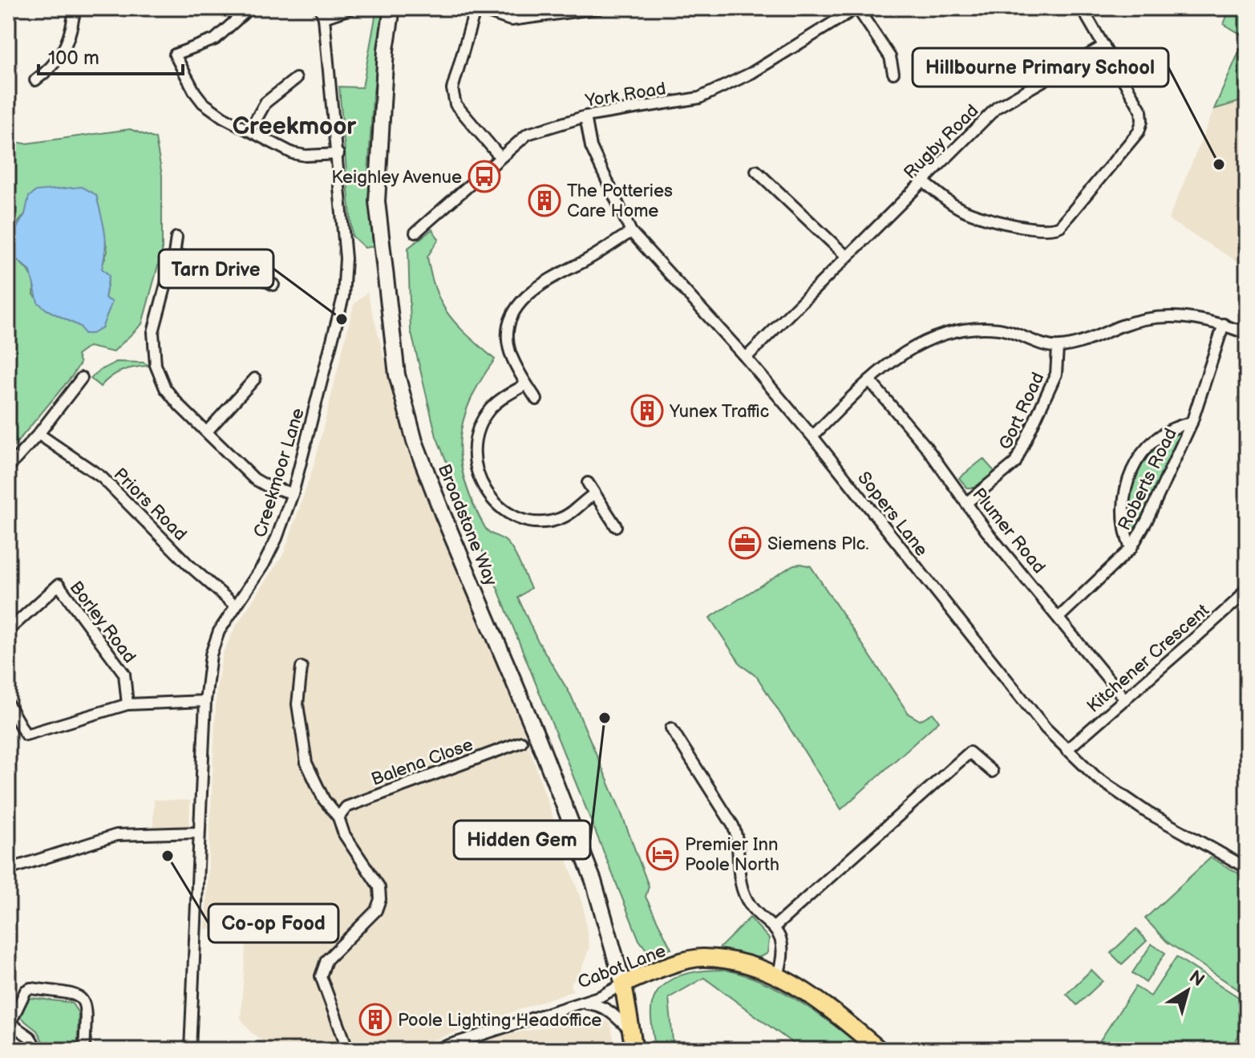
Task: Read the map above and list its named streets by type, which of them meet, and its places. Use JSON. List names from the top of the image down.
{
  "streets": {
    "main road": ["Broadstone Way", "Cabot Lane"],
    "street": [
      "York Road",
      "Rugby Road",
      "Gort Road",
      "Creekmoor Lane",
      "Roberts Road",
      "Priors Road",
      "Sopers Lane",
      "Plumer Road",
      "Borley Road",
      "Kitchener Crescent",
      "Balena Close"
    ]
  },
  "crossings": [
    ["York Road", "Sopers Lane"],
    ["Rugby Road", "Sopers Lane"],
    ["Gort Road", "Plumer Road"],
    ["Creekmoor Lane", "Priors Road"],
    ["Roberts Road", "Plumer Road"],
    ["Sopers Lane", "Kitchener Crescent"],
    ["Broadstone Way", "Cabot Lane"],
    ["Plumer Road", "Kitchener Crescent"]
  ],
  "districts": ["Creekmoor"],
  "places": {
    "other": [
      "Hillbourne Primary School",
      "Tarn Drive",
      "Hidden Gem",
      "Co-op Food"
    ],
    "bus stop": ["Keighley Avenue"],
    "building": ["The Potteries Care Home", "Yunex Traffic", "Poole Lighting Headoffice"],
    "office": ["Siemens Plc."],
    "hotel": ["Premier Inn Poole North"]
  },
  "scale_bar": "100 m",
  "north": "top right"
}
